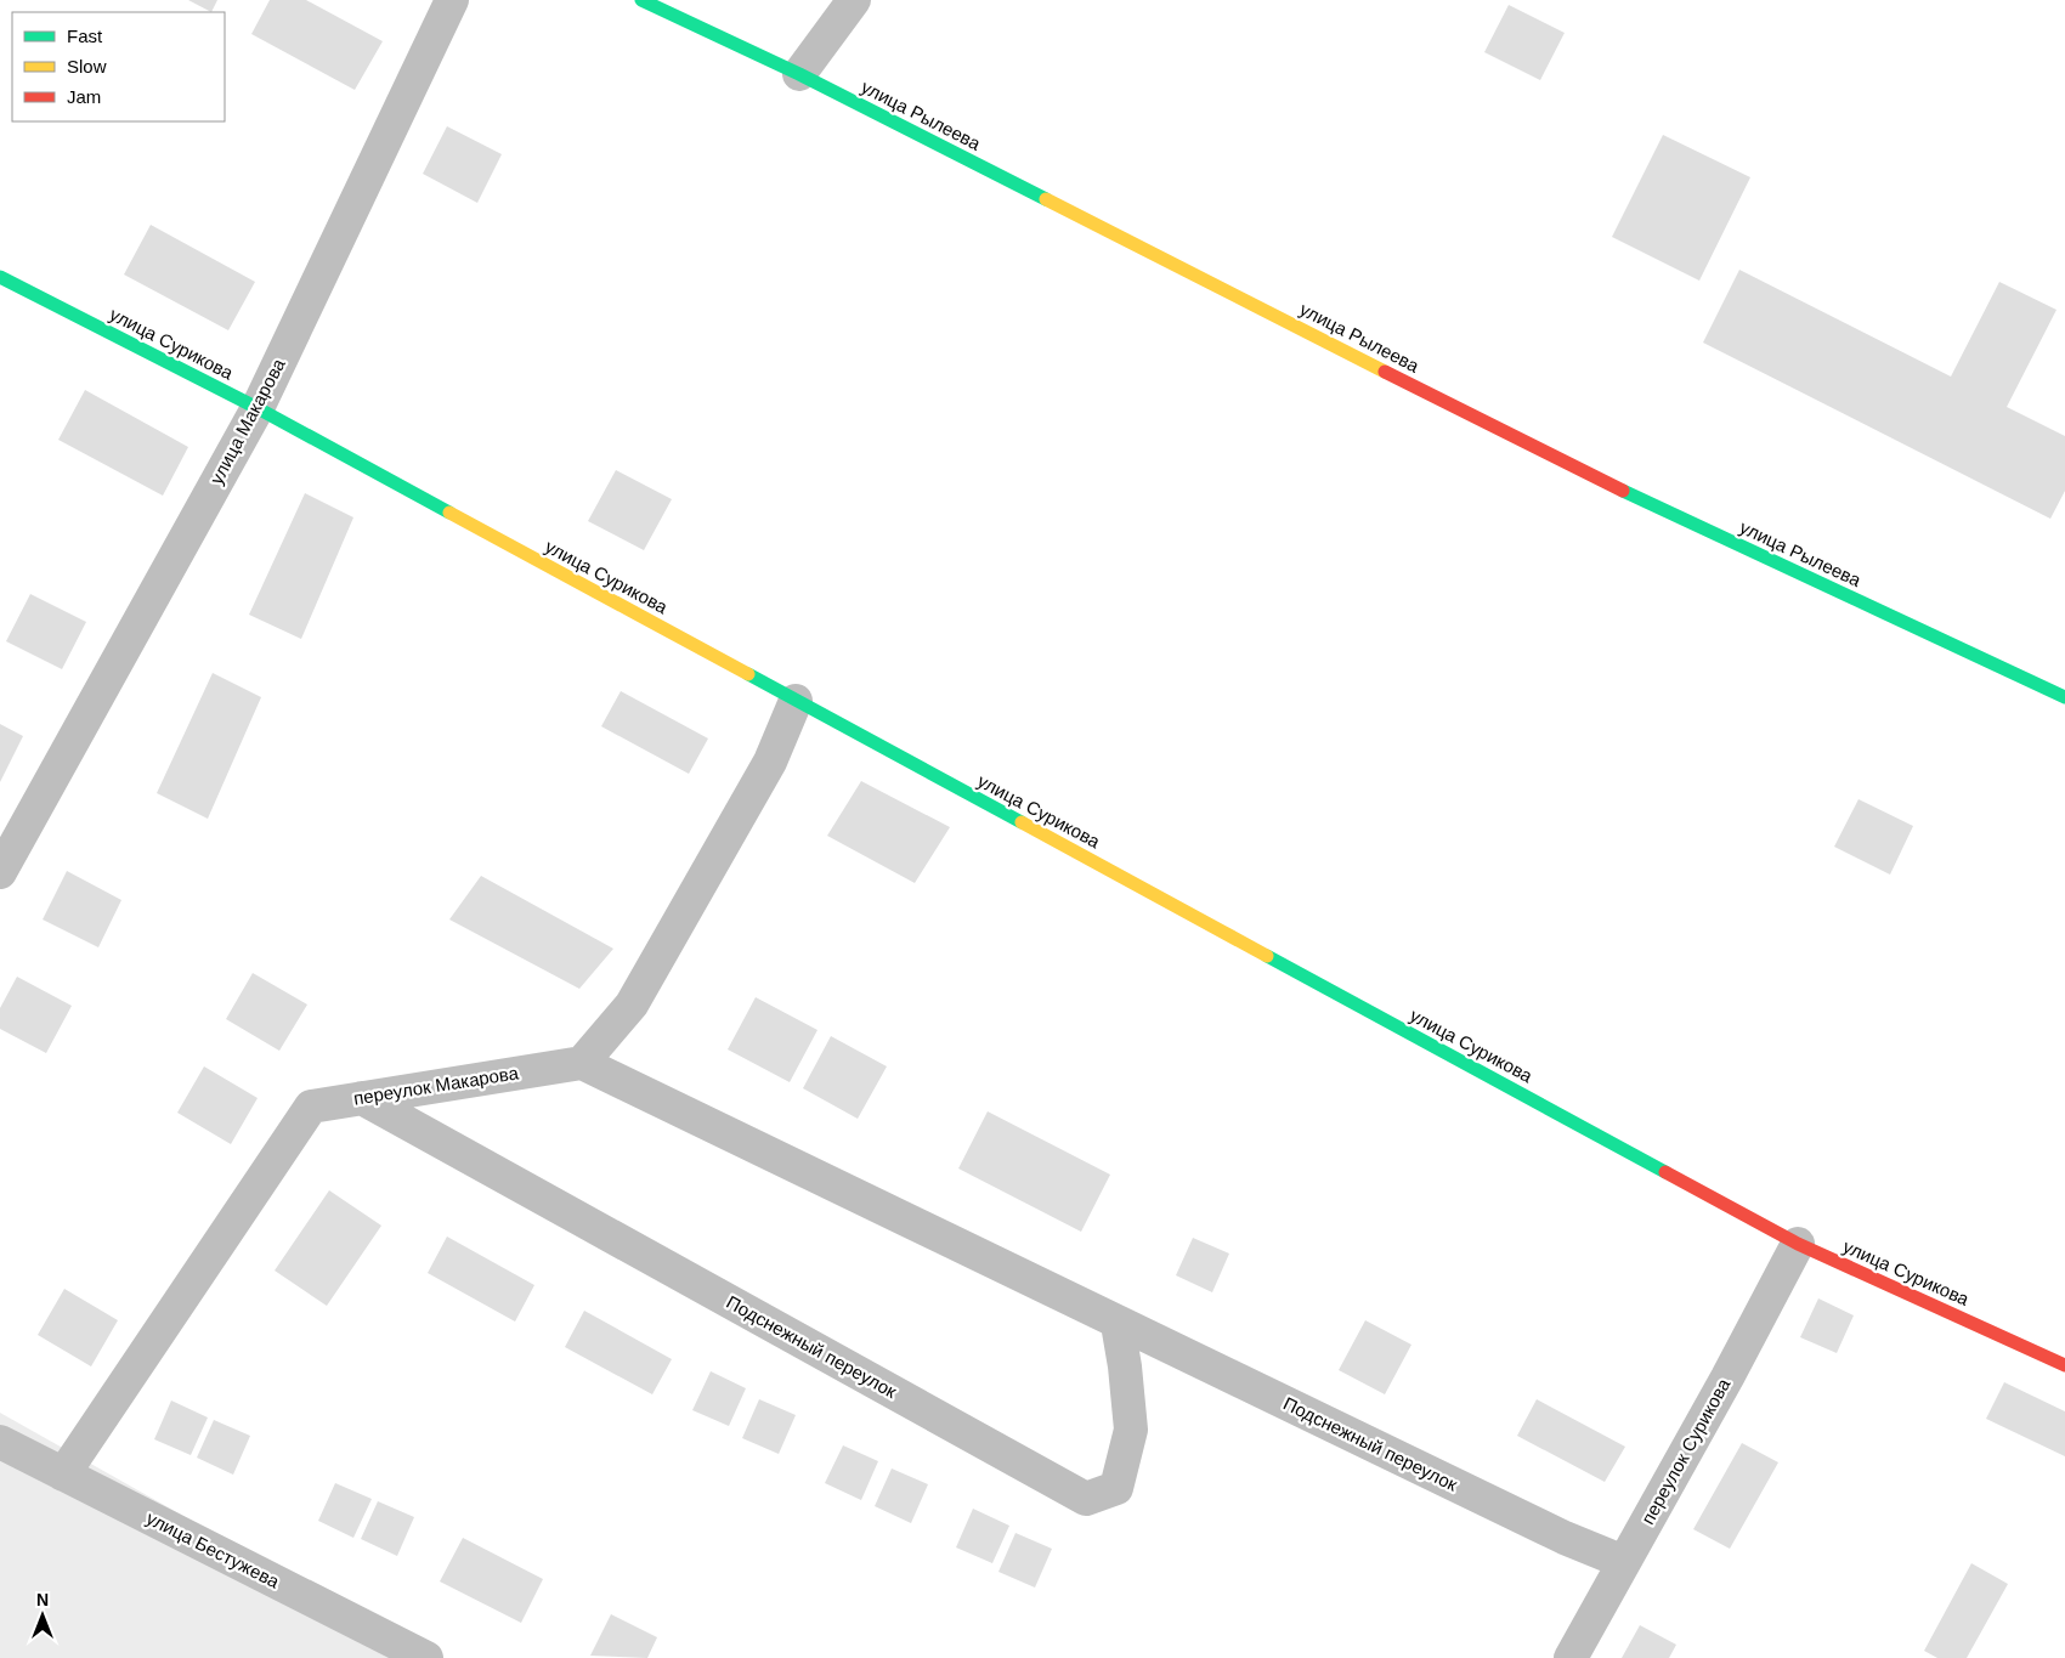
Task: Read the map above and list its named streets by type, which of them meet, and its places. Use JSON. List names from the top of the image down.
{
  "streets": {
    "main road": ["улица Рылеева", "улица Сурикова"],
    "street": [
      "улица Макарова",
      "переулок Макарова",
      "Подснежный переулок",
      "переулок Сурикова",
      "улица Бестужева"
    ]
  },
  "crossings": [
    ["улица Сурикова", "улица Макарова"],
    ["улица Сурикова", "переулок Сурикова"],
    ["переулок Макарова", "Подснежный переулок"],
    ["переулок Макарова", "улица Бестужева"],
    ["Подснежный переулок", "переулок Сурикова"]
  ],
  "legend": ["Fast", "Slow", "Jam"],
  "north": "top"
}
